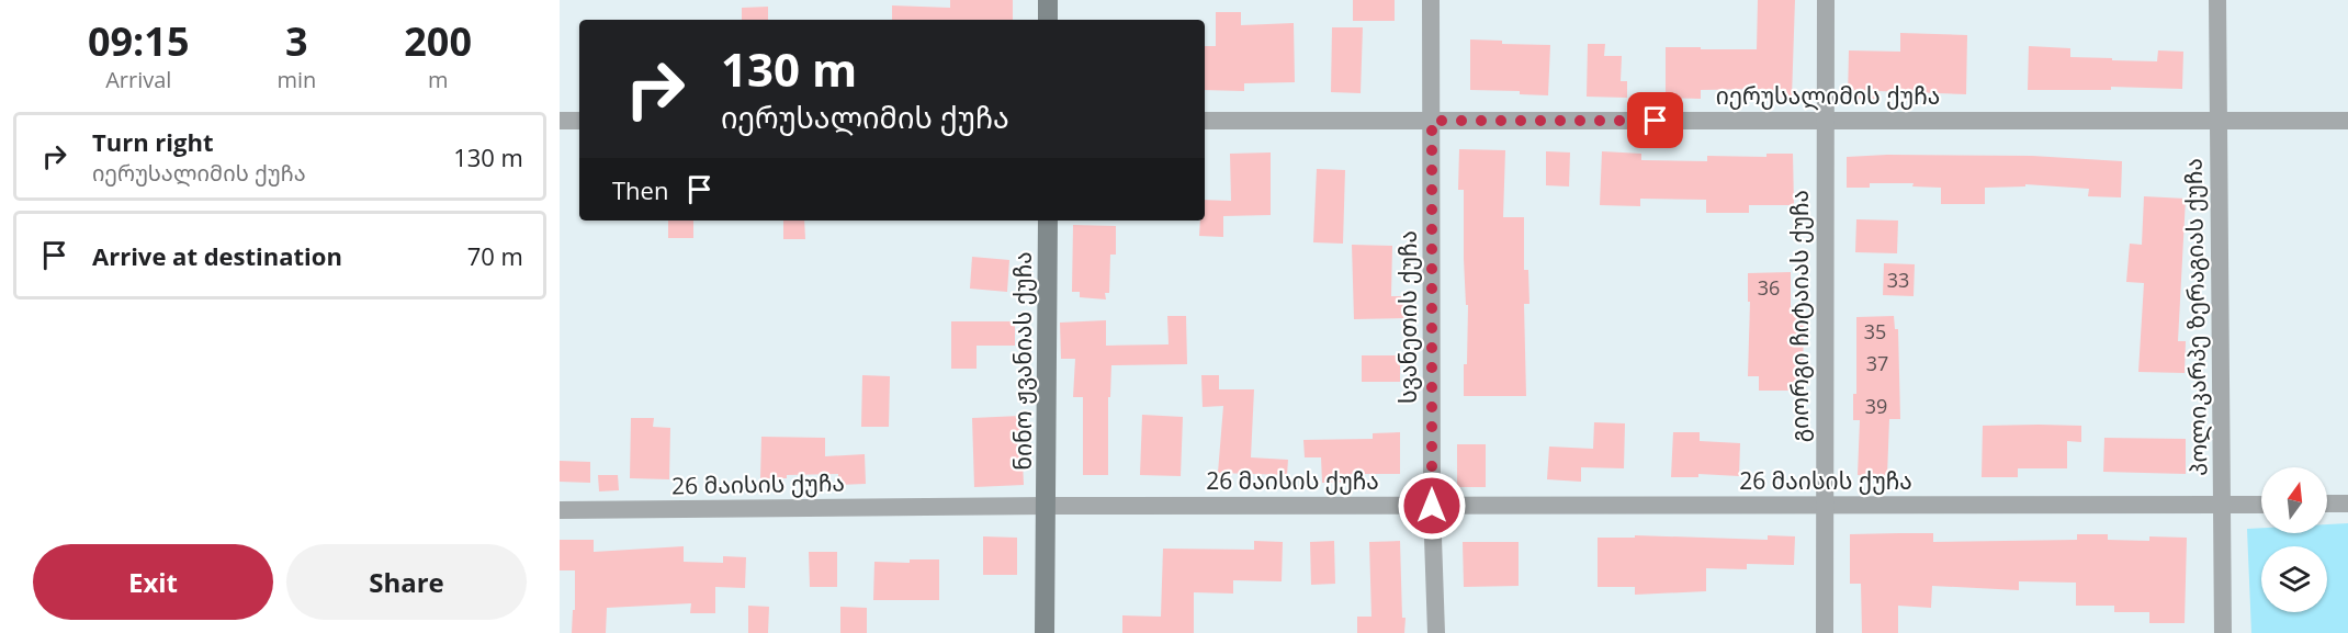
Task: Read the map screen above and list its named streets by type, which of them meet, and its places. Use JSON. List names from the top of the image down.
{
  "streets": {
    "street": [
      "იერუსალიმის ქუჩა",
      "გიორგი ჩიტაიას ქუჩა",
      "სვანეთის ქუჩა",
      "პოლიკარპე ზერაგიას ქუჩა",
      "ნინო ჟვანიას ქუჩა",
      "26 მაისის ქუჩა"
    ]
  },
  "crossings": [
    ["იერუსალიმის ქუჩა", "გიორგი ჩიტაიას ქუჩა"],
    ["იერუსალიმის ქუჩა", "სვანეთის ქუჩა"],
    ["იერუსალიმის ქუჩა", "პოლიკარპე ზერაგიას ქუჩა"],
    ["გიორგი ჩიტაიას ქუჩა", "26 მაისის ქუჩა"],
    ["სვანეთის ქუჩა", "26 მაისის ქუჩა"],
    ["პოლიკარპე ზერაგიას ქუჩა", "26 მაისის ქუჩა"],
    ["ნინო ჟვანიას ქუჩა", "26 მაისის ქუჩა"]
  ],
  "house_numbers": [
    "33",
    "36",
    "35",
    "37",
    "39"
  ],
  "north": "top",
  "page": {
    "eta": [
      "09:15",
      "Arrival",
      "3",
      "min",
      "200",
      "m"
    ],
    "turn": ["130 m", "იერუსალიმის ქუჩა"],
    "list": [
      {
        "name": "Turn right",
        "note": "იერუსალიმის ქუჩა",
        "value": "130 m"
      },
      {
        "name": "Arrive at destination",
        "value": "70 m"
      }
    ],
    "then": "Then",
    "buttons": ["Exit", "Share"]
  }
}
